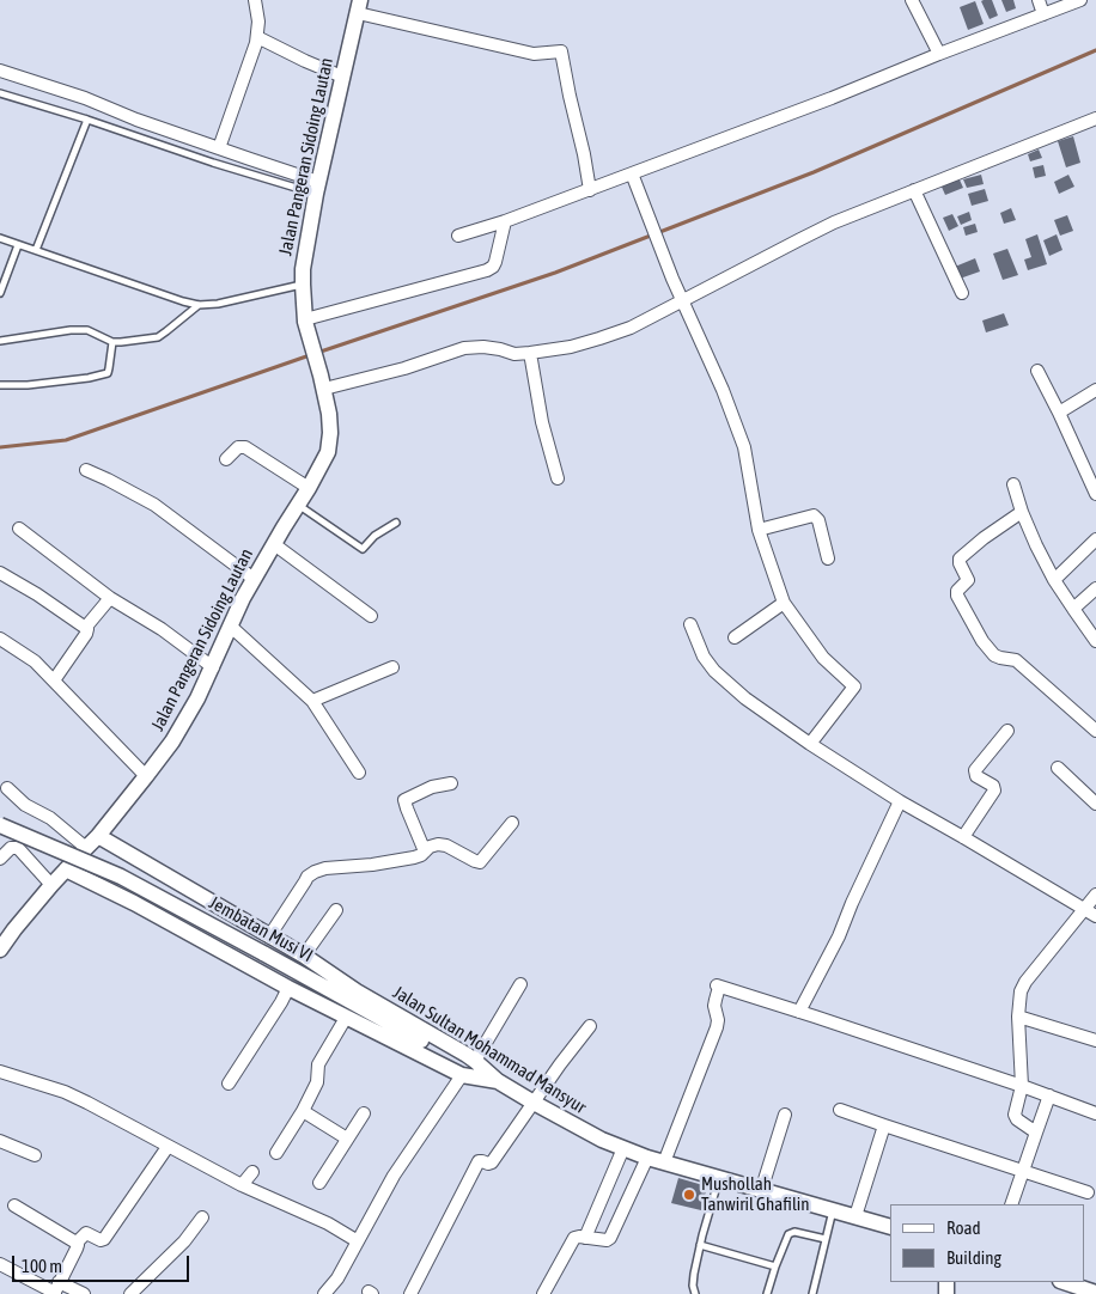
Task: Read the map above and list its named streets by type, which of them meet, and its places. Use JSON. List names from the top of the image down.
{
  "streets": {
    "street": ["Jalan Pangeran Sidoing Lautan", "Jembatan Musi VI", "Jalan Sultan Mohammad Mansyur"]
  },
  "crossings": [
    ["Jalan Pangeran Sidoing Lautan", "Jalan Sultan Mohammad Mansyur"],
    ["Jembatan Musi VI", "Jalan Sultan Mohammad Mansyur"]
  ],
  "places": ["Mushollah Tanwiril Ghafilin"],
  "legend": ["Road", "Building"],
  "scale_bar": "100 m"
}
